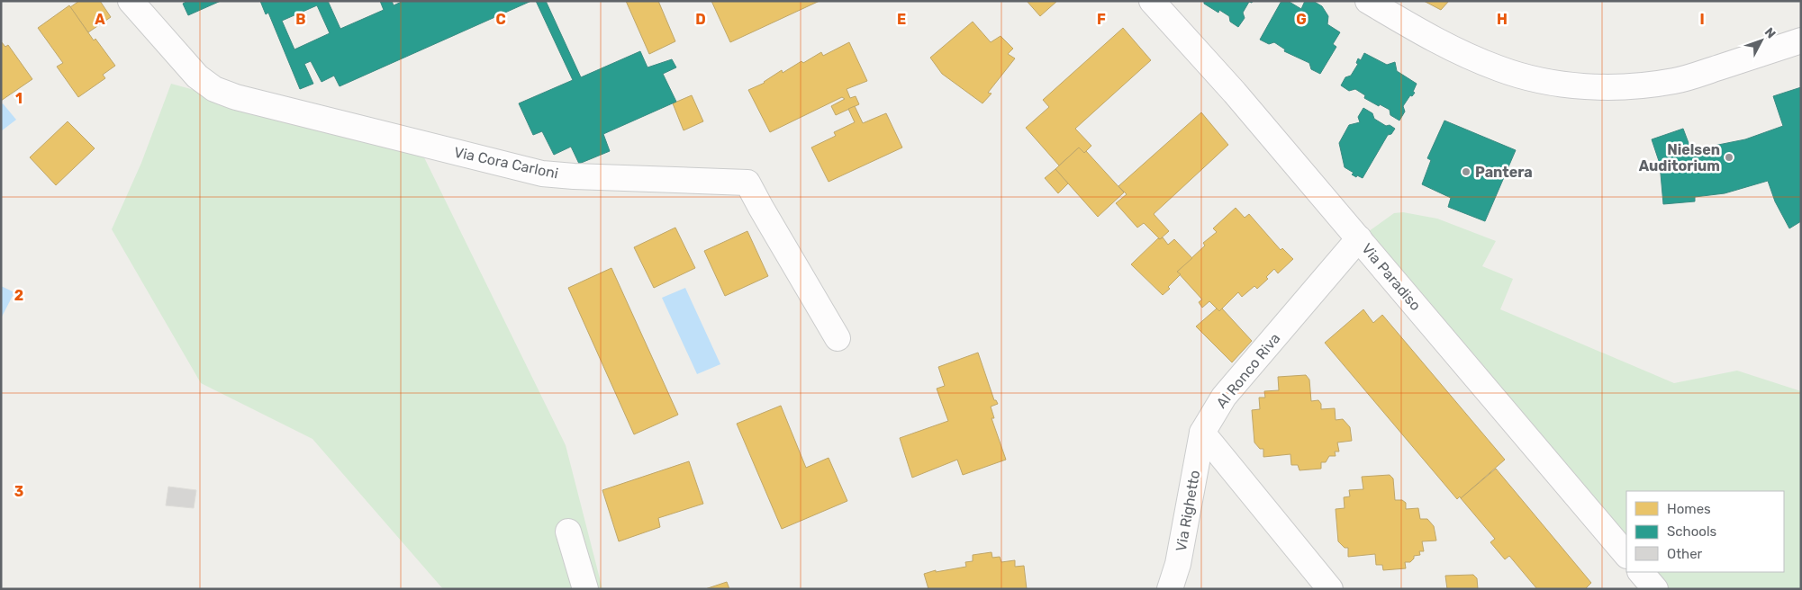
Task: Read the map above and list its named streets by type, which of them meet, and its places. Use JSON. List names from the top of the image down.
{
  "streets": {
    "street": [
      "Via Cora Carloni",
      "Via Paradiso",
      "Al Ronco Riva",
      "Via Righetto"
    ]
  },
  "crossings": [
    ["Via Paradiso", "Al Ronco Riva"],
    ["Al Ronco Riva", "Via Righetto"]
  ],
  "places": ["Nielsen Auditorium", "Pantera"],
  "legend": ["Homes", "Schools", "Other"],
  "north": "top right",
  "grid": {
    "columns": [
      "A",
      "B",
      "C",
      "D",
      "E",
      "F",
      "G",
      "H",
      "I"
    ],
    "rows": ["1", "2", "3"]
  }
}
